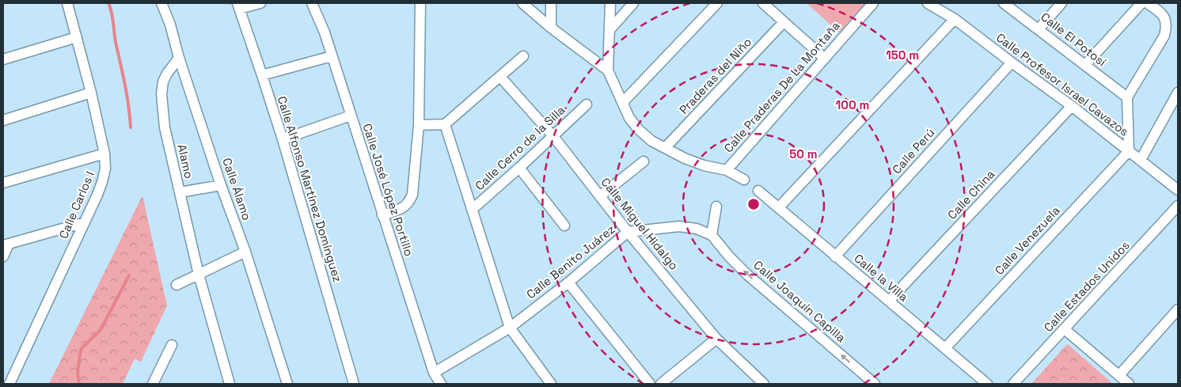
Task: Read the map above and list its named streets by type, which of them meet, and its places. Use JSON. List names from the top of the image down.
{
  "streets": {
    "street": [
      "Calle El Potosí",
      "Praderas del Niño",
      "Calle Profesor Israel Cavazos",
      "Calle Praderas De La Montaña",
      "Calle Cerro de la Silla",
      "Calle Perú",
      "Alamo",
      "Calle Álamo",
      "Calle Alfonso Martínez Domínguez",
      "Calle José López Portillo",
      "Calle China",
      "Calle Carlos I",
      "Calle Miguel Hidalgo",
      "Calle Venezuela",
      "Calle Benito Juárez",
      "Calle la Villa",
      "Calle Estados Unidos",
      "Calle Joaquín Capilla"
    ]
  },
  "crossings": [
    ["Calle Profesor Israel Cavazos", "Calle Perú"],
    ["Calle Profesor Israel Cavazos", "Calle China"],
    ["Calle Profesor Israel Cavazos", "Calle Venezuela"],
    ["Calle Cerro de la Silla", "Calle Miguel Hidalgo"],
    ["Calle Perú", "Calle la Villa"],
    ["Alamo", "Calle Álamo"],
    ["Calle José López Portillo", "Calle Benito Juárez"],
    ["Calle China", "Calle la Villa"],
    ["Calle Miguel Hidalgo", "Calle Benito Juárez"],
    ["Calle Venezuela", "Calle la Villa"],
    ["Calle Benito Juárez", "Calle Joaquín Capilla"]
  ],
  "one_way": ["Calle Joaquín Capilla"],
  "rings": ["150 m", "100 m", "50 m"]
}
